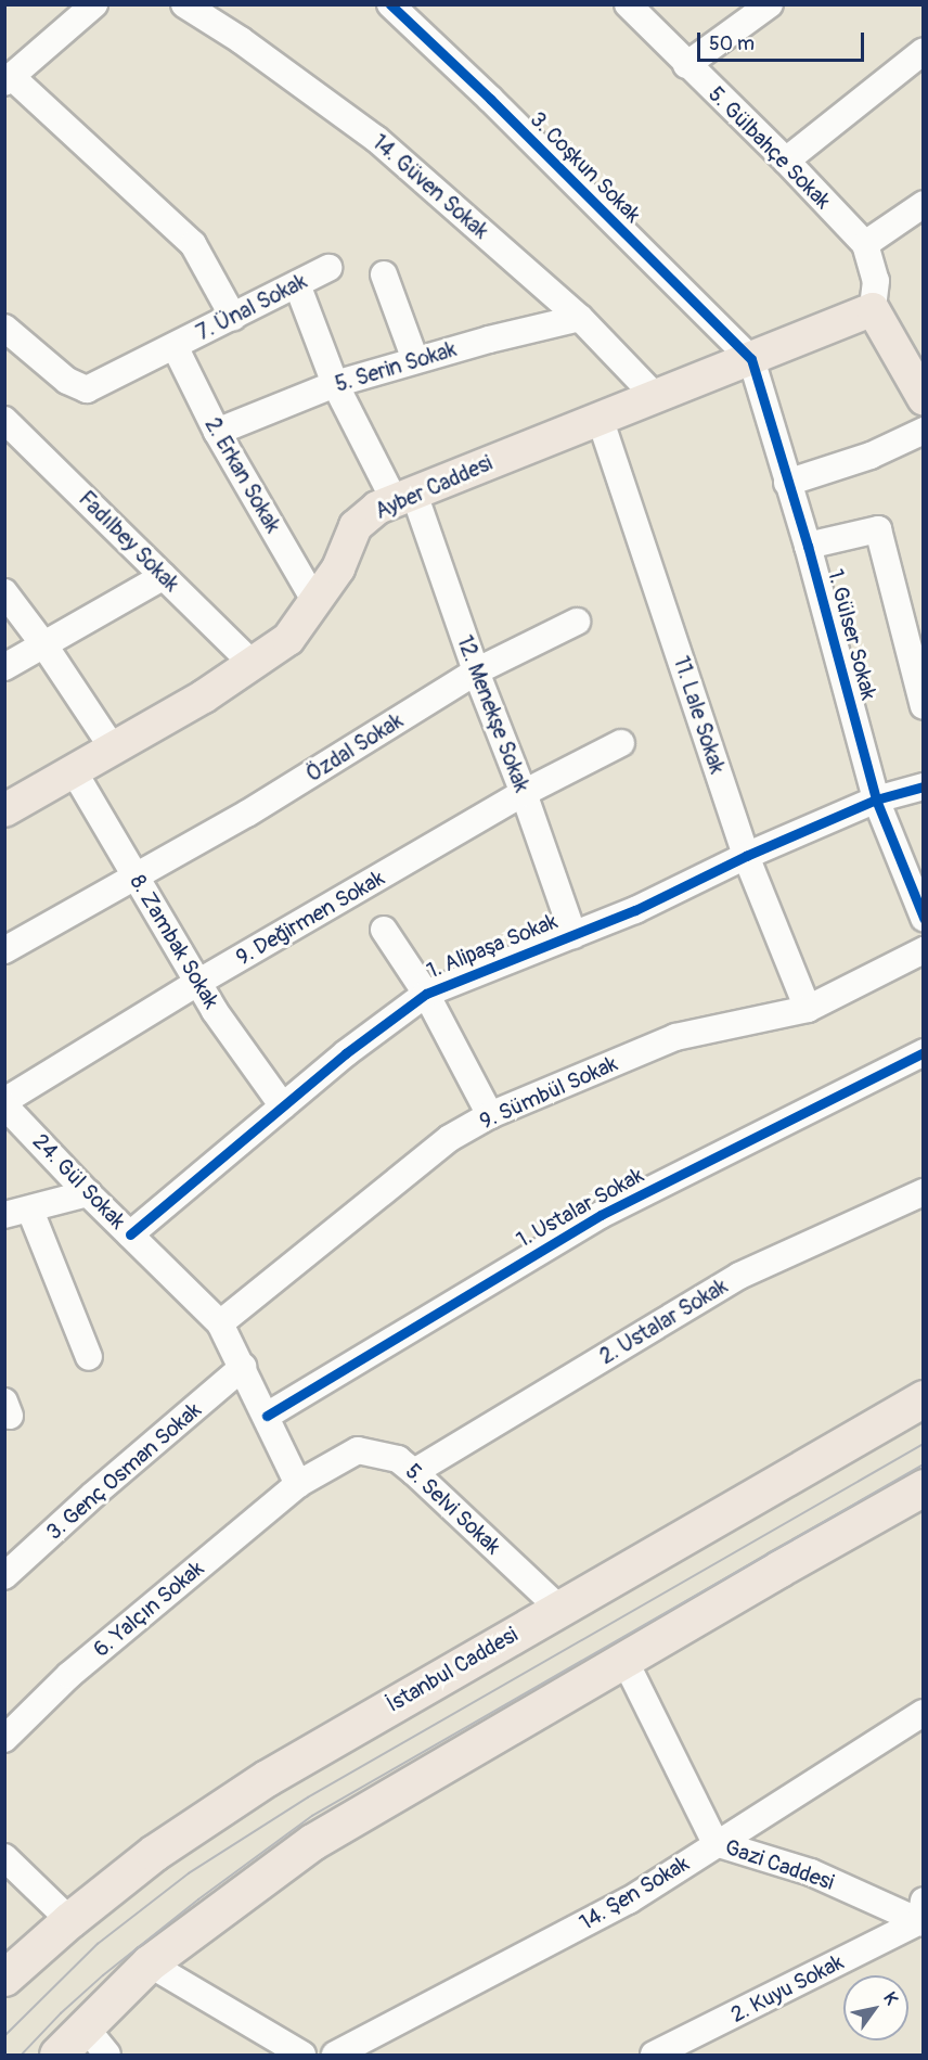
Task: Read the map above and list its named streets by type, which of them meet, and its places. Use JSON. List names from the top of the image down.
{
  "streets": {
    "highway": ["İstanbul Caddesi"],
    "main road": ["Ayber Caddesi"],
    "street": [
      "5. Gülbahçe Sokak",
      "3. Coşkun Sokak",
      "14. Güven Sokak",
      "7. Ünal Sokak",
      "5. Serin Sokak",
      "2. Erkan Sokak",
      "Fadılbey Sokak",
      "1. Gülser Sokak",
      "12. Menekşe Sokak",
      "11. Lale Sokak",
      "Özdal Sokak",
      "9. Değirmen Sokak",
      "8. Zambak Sokak",
      "1. Alipaşa Sokak",
      "9. Sümbül Sokak",
      "24. Gül Sokak",
      "1. Ustalar Sokak",
      "2. Ustalar Sokak",
      "3. Genç Osman Sokak",
      "5. Selvi Sokak",
      "6. Yalçın Sokak",
      "Gazi Caddesi",
      "14. Şen Sokak",
      "2. Kuyu Sokak"
    ]
  },
  "crossings": [
    ["5. Gülbahçe Sokak", "Ayber Caddesi"],
    ["3. Coşkun Sokak", "Ayber Caddesi"],
    ["3. Coşkun Sokak", "1. Gülser Sokak"],
    ["14. Güven Sokak", "5. Serin Sokak"],
    ["14. Güven Sokak", "Ayber Caddesi"],
    ["7. Ünal Sokak", "2. Erkan Sokak"],
    ["7. Ünal Sokak", "12. Menekşe Sokak"],
    ["5. Serin Sokak", "2. Erkan Sokak"],
    ["5. Serin Sokak", "12. Menekşe Sokak"],
    ["2. Erkan Sokak", "Ayber Caddesi"],
    ["Ayber Caddesi", "Fadılbey Sokak"],
    ["Ayber Caddesi", "1. Gülser Sokak"],
    ["Ayber Caddesi", "12. Menekşe Sokak"],
    ["Ayber Caddesi", "11. Lale Sokak"],
    ["Ayber Caddesi", "8. Zambak Sokak"],
    ["1. Gülser Sokak", "1. Alipaşa Sokak"],
    ["12. Menekşe Sokak", "Özdal Sokak"],
    ["12. Menekşe Sokak", "9. Değirmen Sokak"],
    ["12. Menekşe Sokak", "1. Alipaşa Sokak"],
    ["11. Lale Sokak", "1. Alipaşa Sokak"],
    ["11. Lale Sokak", "9. Sümbül Sokak"],
    ["Özdal Sokak", "8. Zambak Sokak"],
    ["9. Değirmen Sokak", "8. Zambak Sokak"],
    ["9. Değirmen Sokak", "24. Gül Sokak"],
    ["8. Zambak Sokak", "1. Alipaşa Sokak"],
    ["1. Alipaşa Sokak", "24. Gül Sokak"],
    ["9. Sümbül Sokak", "24. Gül Sokak"],
    ["24. Gül Sokak", "1. Ustalar Sokak"],
    ["24. Gül Sokak", "3. Genç Osman Sokak"],
    ["24. Gül Sokak", "5. Selvi Sokak"],
    ["24. Gül Sokak", "6. Yalçın Sokak"],
    ["2. Ustalar Sokak", "5. Selvi Sokak"],
    ["5. Selvi Sokak", "6. Yalçın Sokak"],
    ["5. Selvi Sokak", "İstanbul Caddesi"],
    ["Gazi Caddesi", "14. Şen Sokak"],
    ["Gazi Caddesi", "2. Kuyu Sokak"]
  ],
  "scale_bar": "50 m",
  "north": "top right"
}
